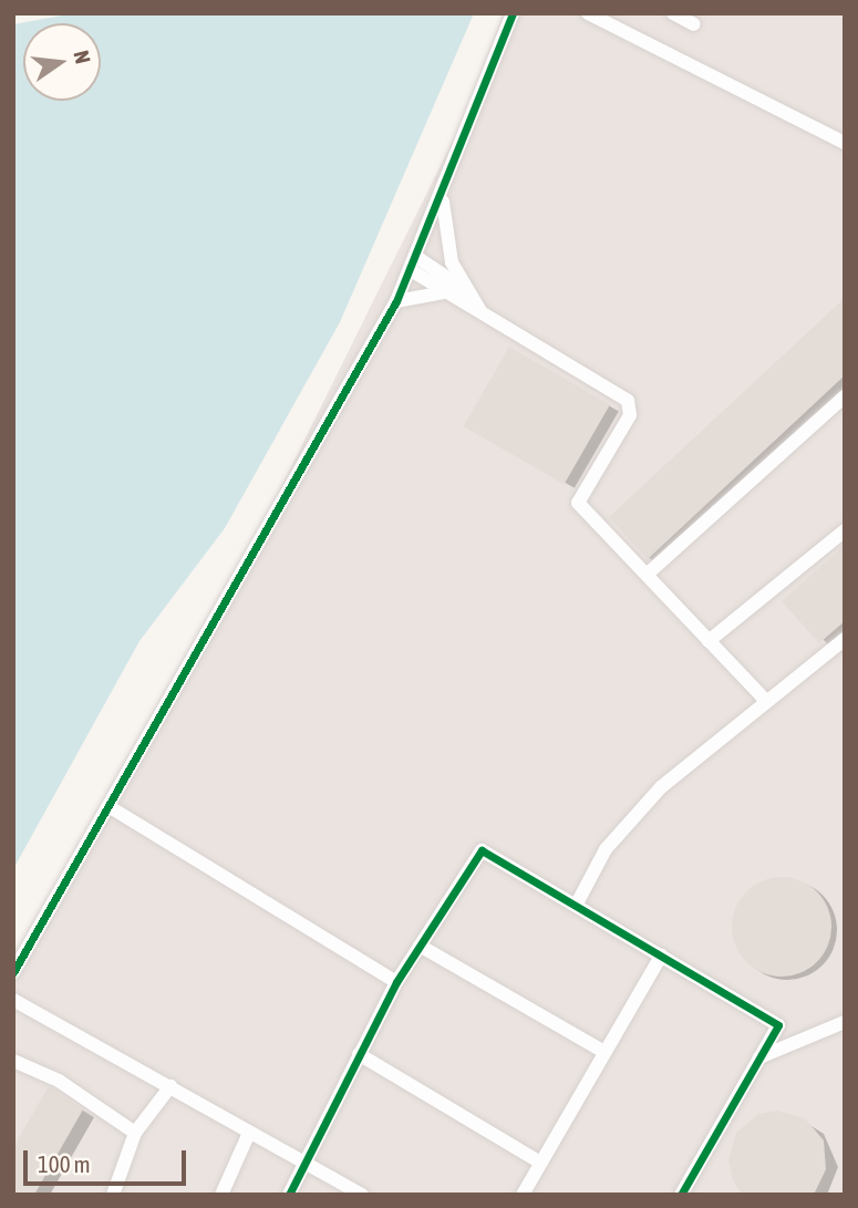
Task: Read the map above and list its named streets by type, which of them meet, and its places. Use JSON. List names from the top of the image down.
{
  "scale_bar": "100 m",
  "north": "right"
}
